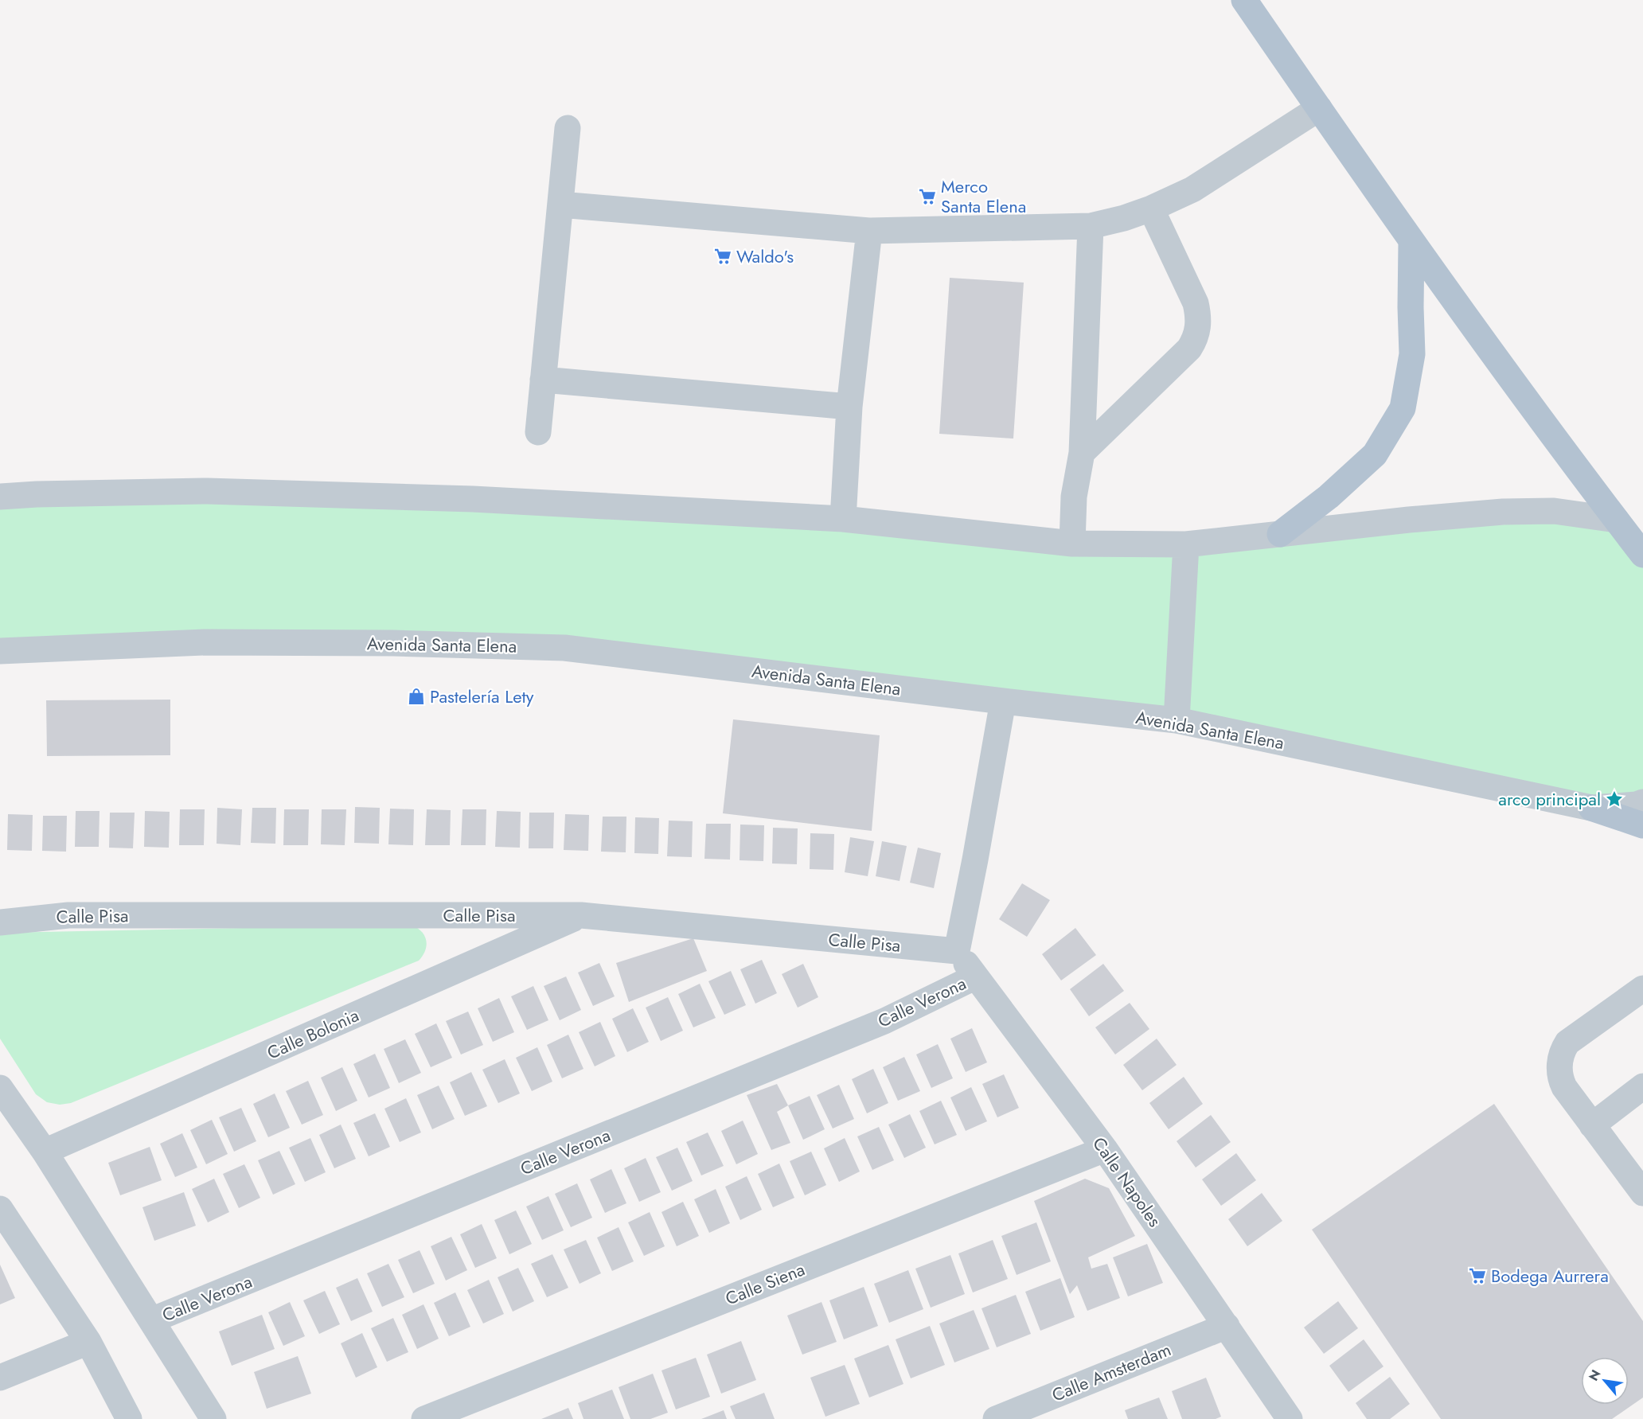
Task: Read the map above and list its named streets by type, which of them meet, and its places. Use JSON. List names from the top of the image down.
{
  "streets": {
    "street": [
      "Avenida Santa Elena",
      "Calle Pisa",
      "Calle Verona",
      "Calle Bolonia",
      "Calle Napoles",
      "Calle Siena",
      "Calle Amsterdam"
    ]
  },
  "crossings": [
    ["Calle Pisa", "Calle Bolonia"],
    ["Calle Pisa", "Calle Napoles"],
    ["Calle Verona", "Calle Napoles"],
    ["Calle Napoles", "Calle Siena"],
    ["Calle Napoles", "Calle Amsterdam"]
  ],
  "places": {
    "supermarket": ["Merco Santa Elena", "Waldo's", "Bodega Aurrera"],
    "shop": ["Pastelería Lety"],
    "place": ["arco principal"]
  },
  "north": "top left"
}
